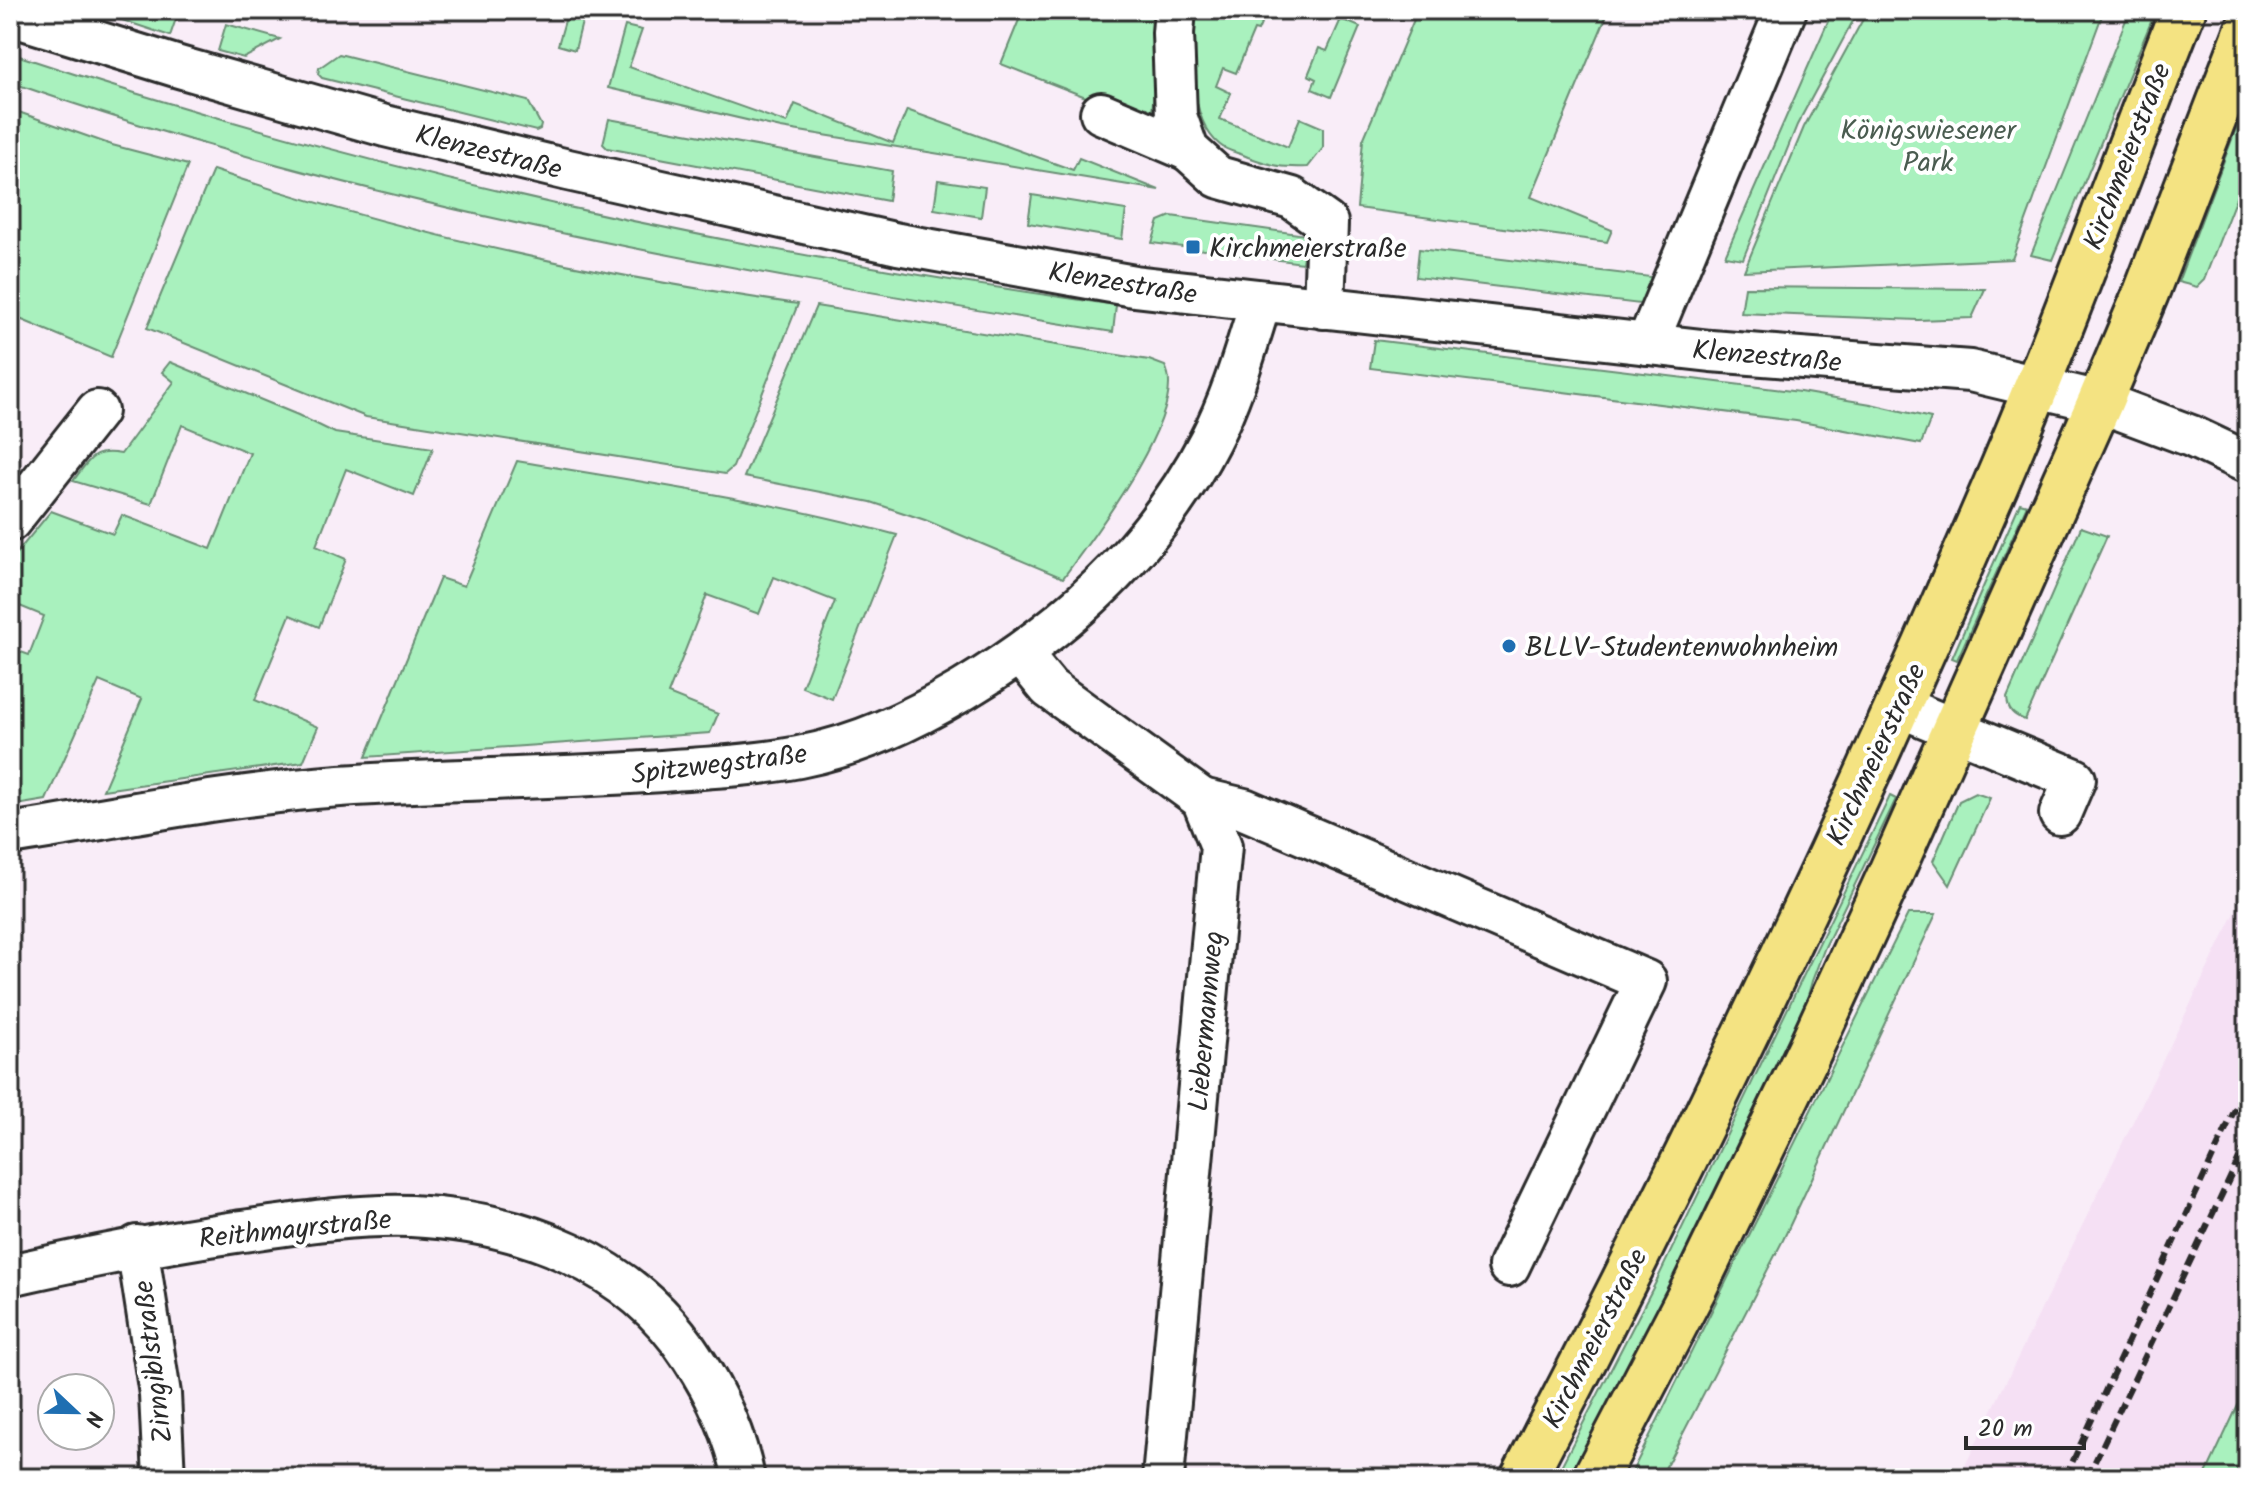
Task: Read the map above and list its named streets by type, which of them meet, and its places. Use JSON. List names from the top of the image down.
{
  "streets": {
    "main road": ["Kirchmeierstraße"],
    "street": [
      "Klenzestraße",
      "Spitzwegstraße",
      "Liebermannweg",
      "Reithmayrstraße",
      "Zirngiblstraße"
    ]
  },
  "crossings": [
    ["Klenzestraße", "Kirchmeierstraße"],
    ["Klenzestraße", "Spitzwegstraße"],
    ["Reithmayrstraße", "Zirngiblstraße"]
  ],
  "parks": ["Königswiesener Park"],
  "places": {
    "transit": ["Kirchmeierstraße"],
    "other": ["BLLV-Studentenwohnheim"]
  },
  "scale_bar": "20 m",
  "north": "right"
}
